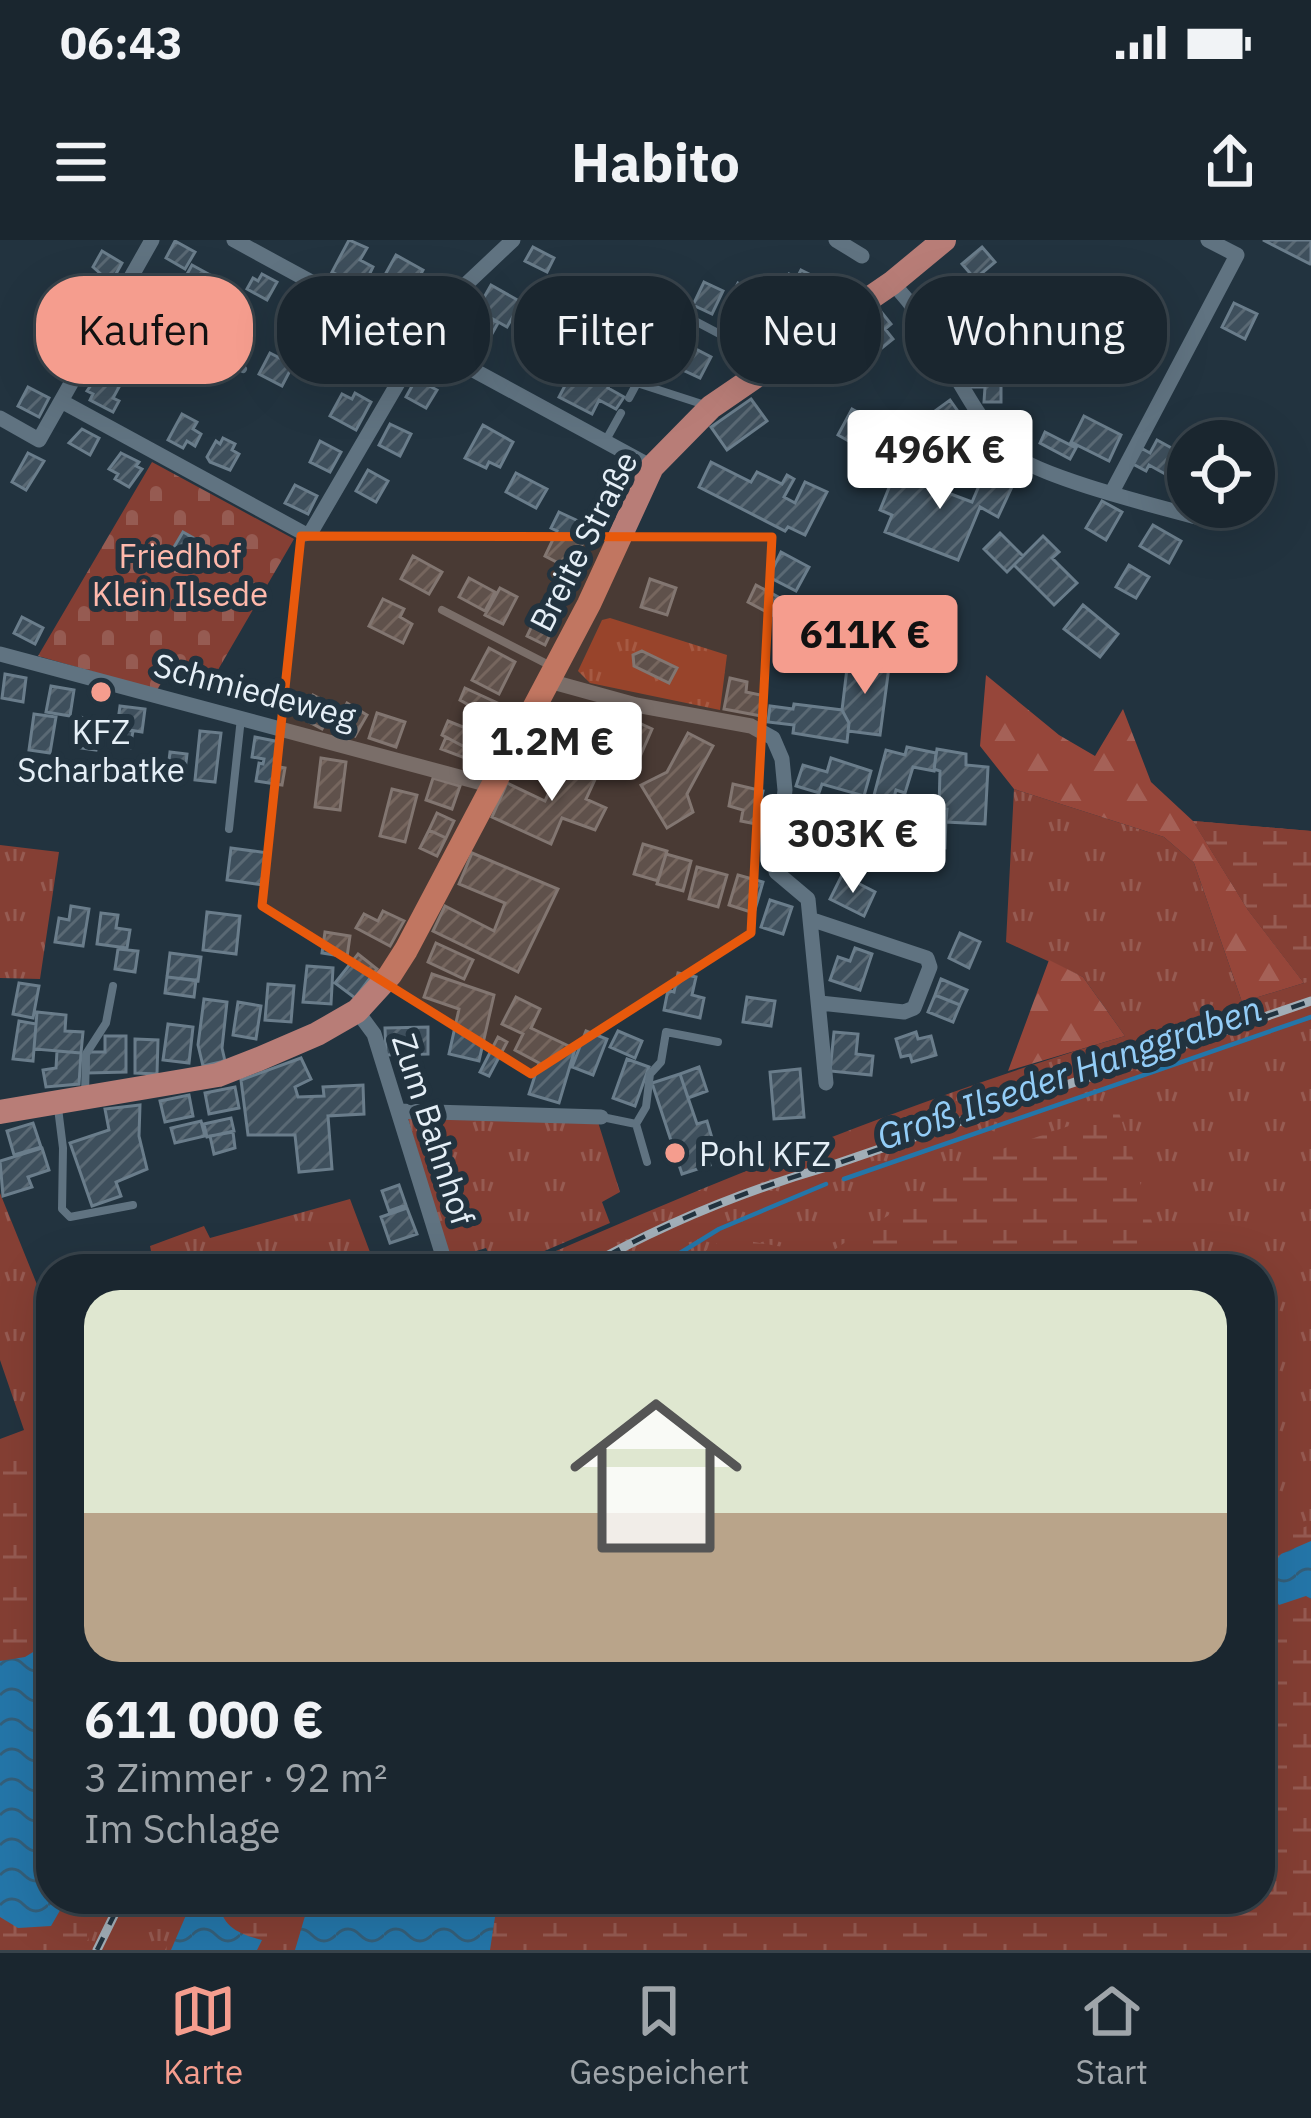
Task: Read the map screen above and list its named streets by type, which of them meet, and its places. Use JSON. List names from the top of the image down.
{
  "streets": {
    "main road": ["Breite Straße"],
    "street": ["Schmiedeweg", "Zum Bahnhof"]
  },
  "crossings": [
    ["Breite Straße", "Schmiedeweg"],
    ["Breite Straße", "Zum Bahnhof"]
  ],
  "water": ["Groß Ilseder Hanggraben"],
  "parks": ["Friedhof Klein Ilsede"],
  "places": ["KFZ Scharbatke", "Pohl KFZ"],
  "page": {
    "status": "06:43",
    "header": "Habito",
    "chip": [
      "Kaufen",
      "Mieten",
      "Filter",
      "Neu",
      "Wohnung"
    ],
    "price": [
      "496K €",
      "611K €",
      "1.2M €",
      "303K €"
    ],
    "list": [
      {
        "name": "611 000 €",
        "note": "3 Zimmer · 92 m² · Im Schlage"
      }
    ],
    "tabs": ["Karte", "Gespeichert", "Start"]
  }
}
